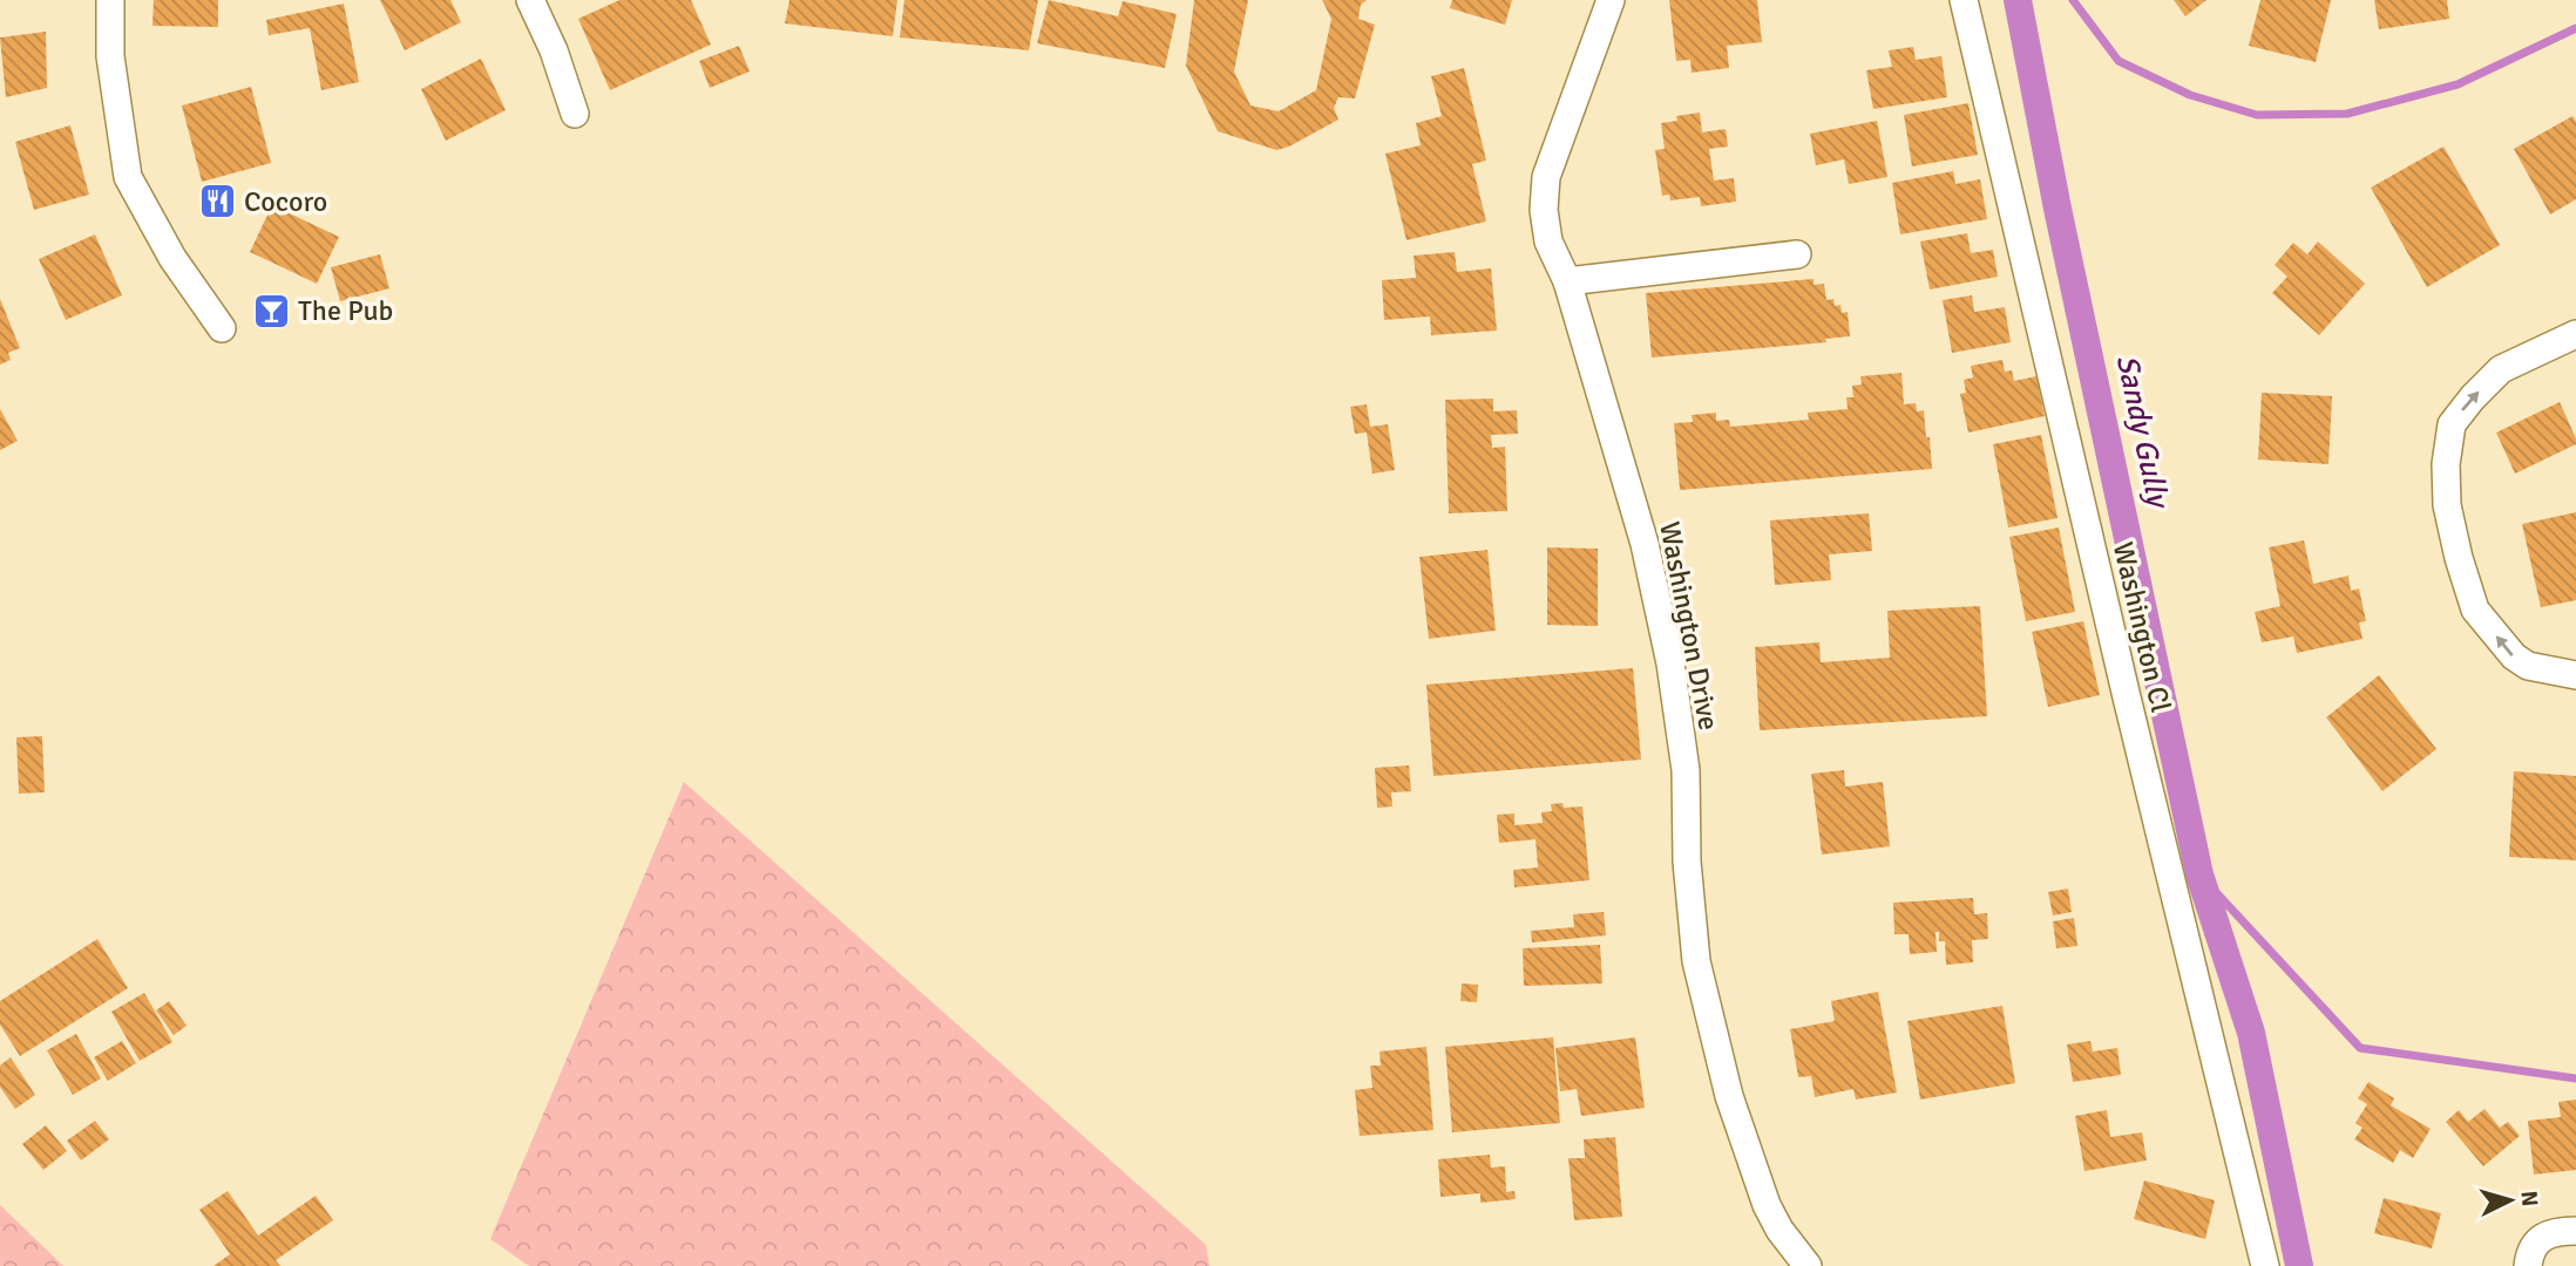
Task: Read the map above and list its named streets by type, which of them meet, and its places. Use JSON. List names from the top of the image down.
{
  "streets": {
    "street": ["Washington Drive", "Washington Cl"]
  },
  "water": ["Sandy Gully"],
  "places": {
    "restaurant": ["Cocoro"],
    "bar": ["The Pub"]
  },
  "north": "right"
}
